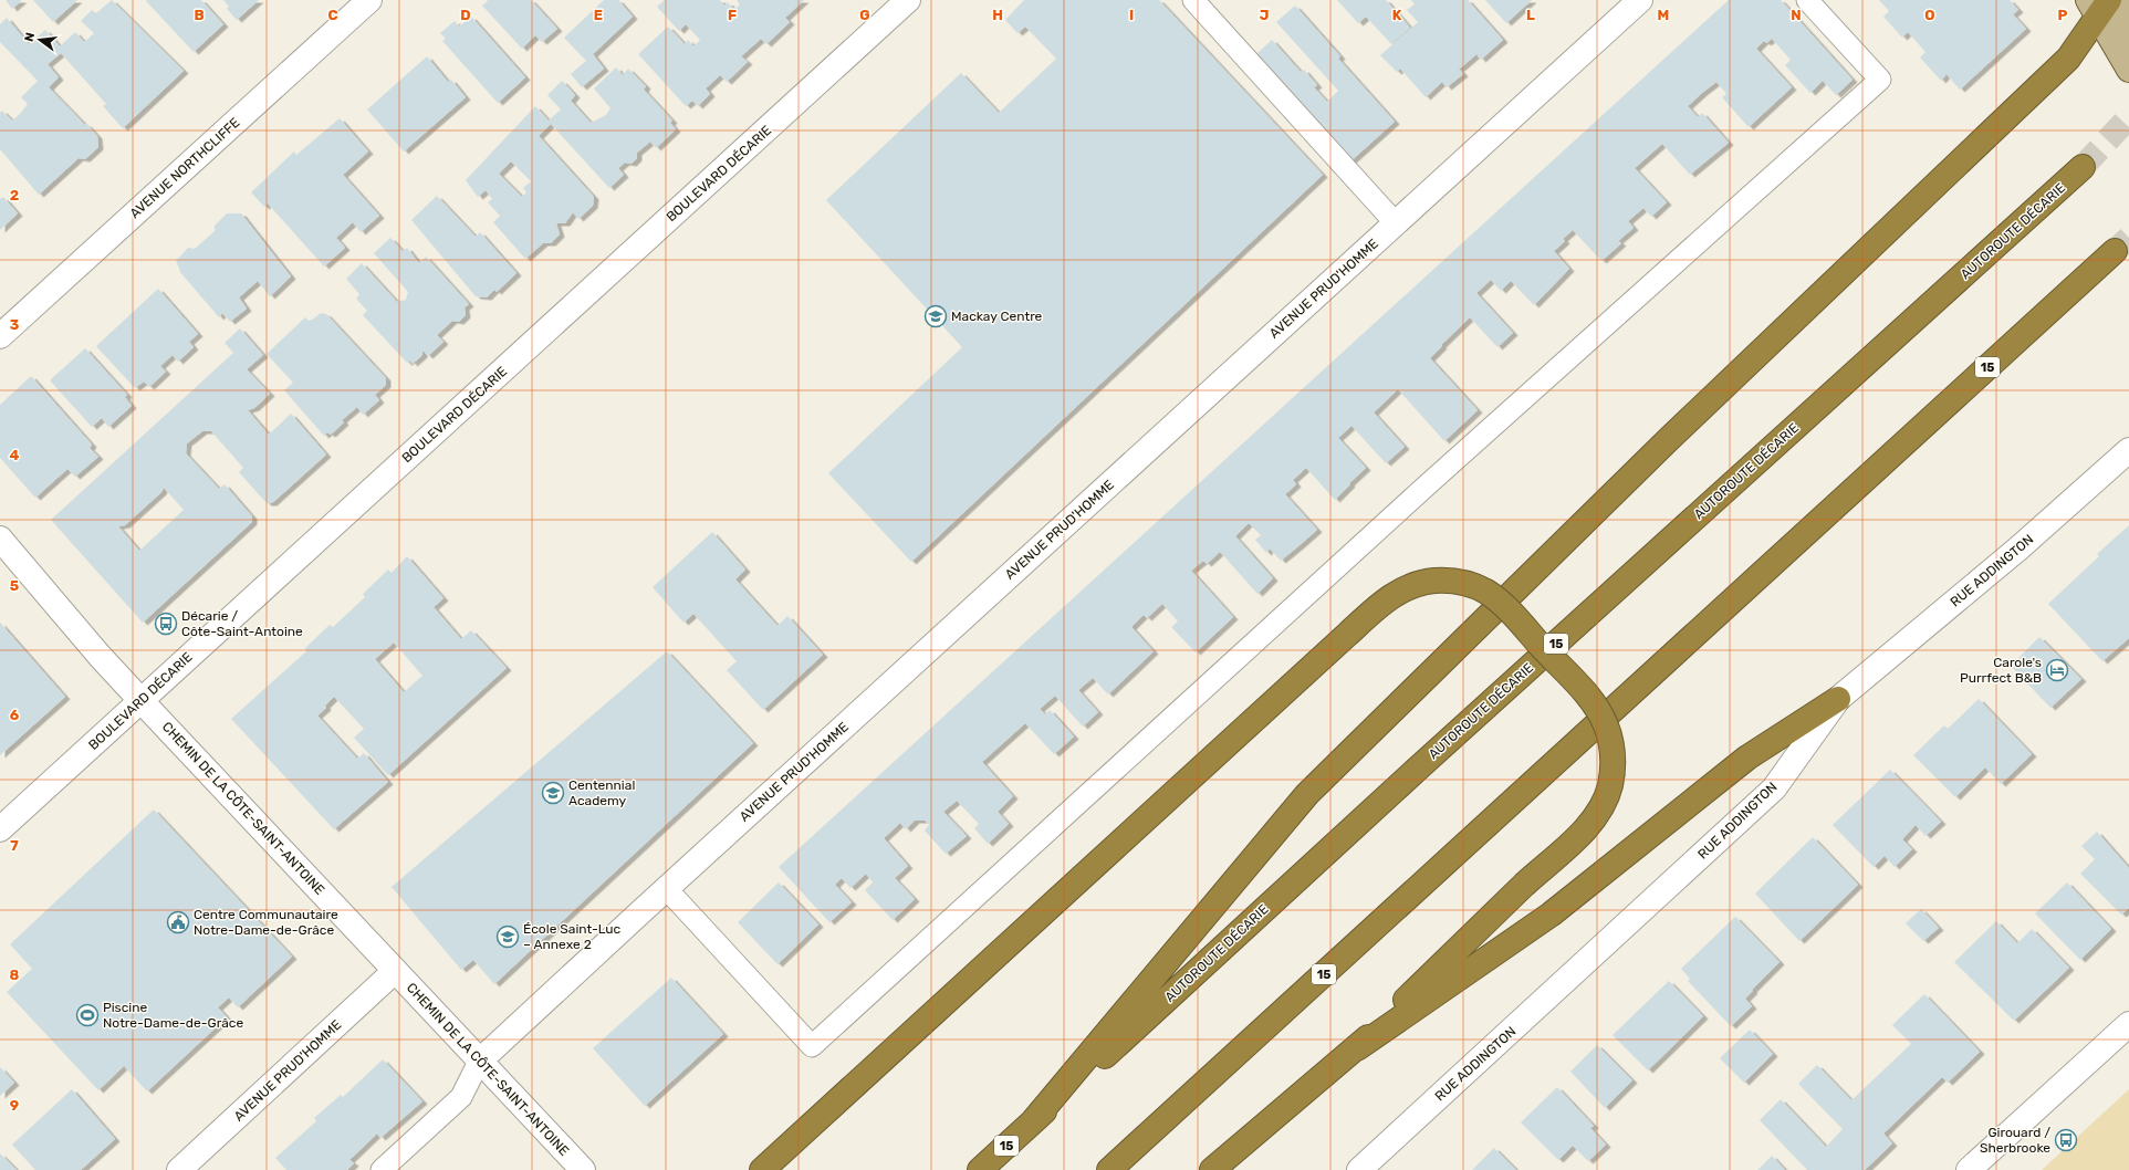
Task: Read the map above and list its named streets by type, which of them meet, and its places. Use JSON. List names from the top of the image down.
{
  "streets": {
    "highway": ["AUTOROUTE DÉCARIE", "15"],
    "street": [
      "AVENUE NORTHCLIFFE",
      "BOULEVARD DÉCARIE",
      "AVENUE PRUD'HOMME",
      "RUE ADDINGTON",
      "CHEMIN DE LA CÔTE-SAINT-ANTOINE"
    ]
  },
  "crossings": [
    ["BOULEVARD DÉCARIE", "CHEMIN DE LA CÔTE-SAINT-ANTOINE"],
    ["AVENUE PRUD'HOMME", "CHEMIN DE LA CÔTE-SAINT-ANTOINE"]
  ],
  "places": {
    "school or university": ["Mackay Centre", "Centennial Academy", "École Saint-Luc – Annexe 2"],
    "bus stop": ["Décarie / Côte-Saint-Antoine", "Girouard / Sherbrooke"],
    "hotel": ["Carole's Purrfect B&B"],
    "public building": ["Centre Communautaire Notre-Dame-de-Grâce"],
    "sports": ["Piscine Notre-Dame-de-Grâce"]
  },
  "north": "left",
  "grid": {
    "columns": [
      "B",
      "C",
      "D",
      "E",
      "F",
      "G",
      "H",
      "I",
      "J",
      "K",
      "L",
      "M",
      "N",
      "O",
      "P"
    ],
    "rows": [
      "2",
      "3",
      "4",
      "5",
      "6",
      "7",
      "8",
      "9"
    ]
  }
}
